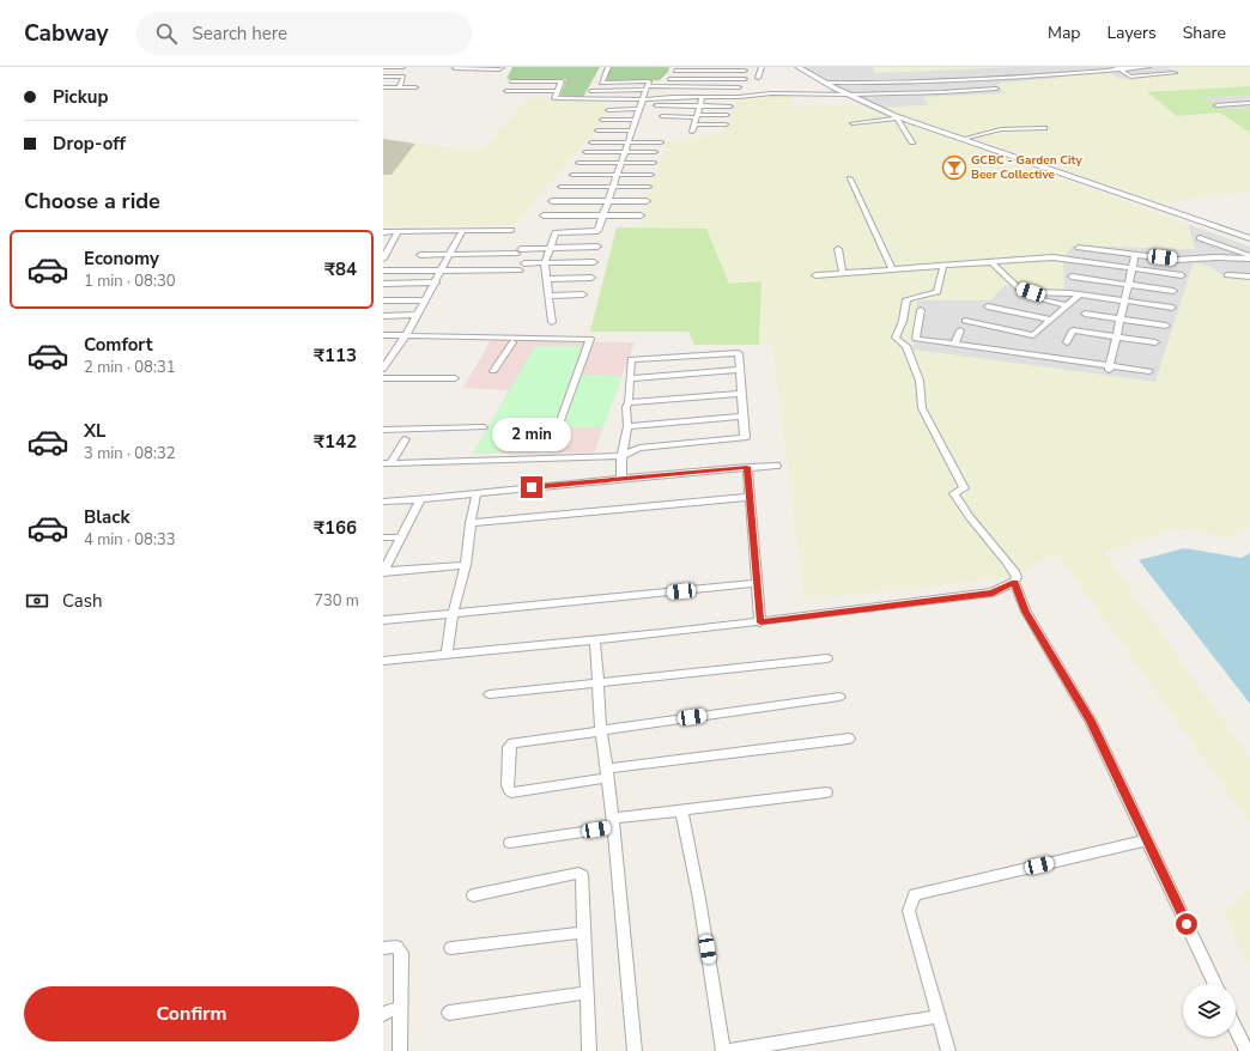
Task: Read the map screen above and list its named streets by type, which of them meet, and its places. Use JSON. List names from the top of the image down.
{
  "places": {
    "bar": ["GCBC - Garden City Beer Collective"]
  },
  "page": {
    "header": "Cabway",
    "search": "Search here",
    "nav": ["Map", "Layers", "Share"],
    "banner": ["Pickup", "Drop-off"],
    "heading": "Choose a ride",
    "list": [
      {
        "name": "Economy",
        "note": "1 min · 08:30",
        "value": "₹84"
      },
      {
        "name": "Comfort",
        "note": "2 min · 08:31",
        "value": "₹113"
      },
      {
        "name": "XL",
        "note": "3 min · 08:32",
        "value": "₹142"
      },
      {
        "name": "Black",
        "note": "4 min · 08:33",
        "value": "₹166"
      }
    ],
    "bubble": "2 min",
    "pay": ["Cash", "730 m"],
    "buttons": "Confirm"
  }
}
